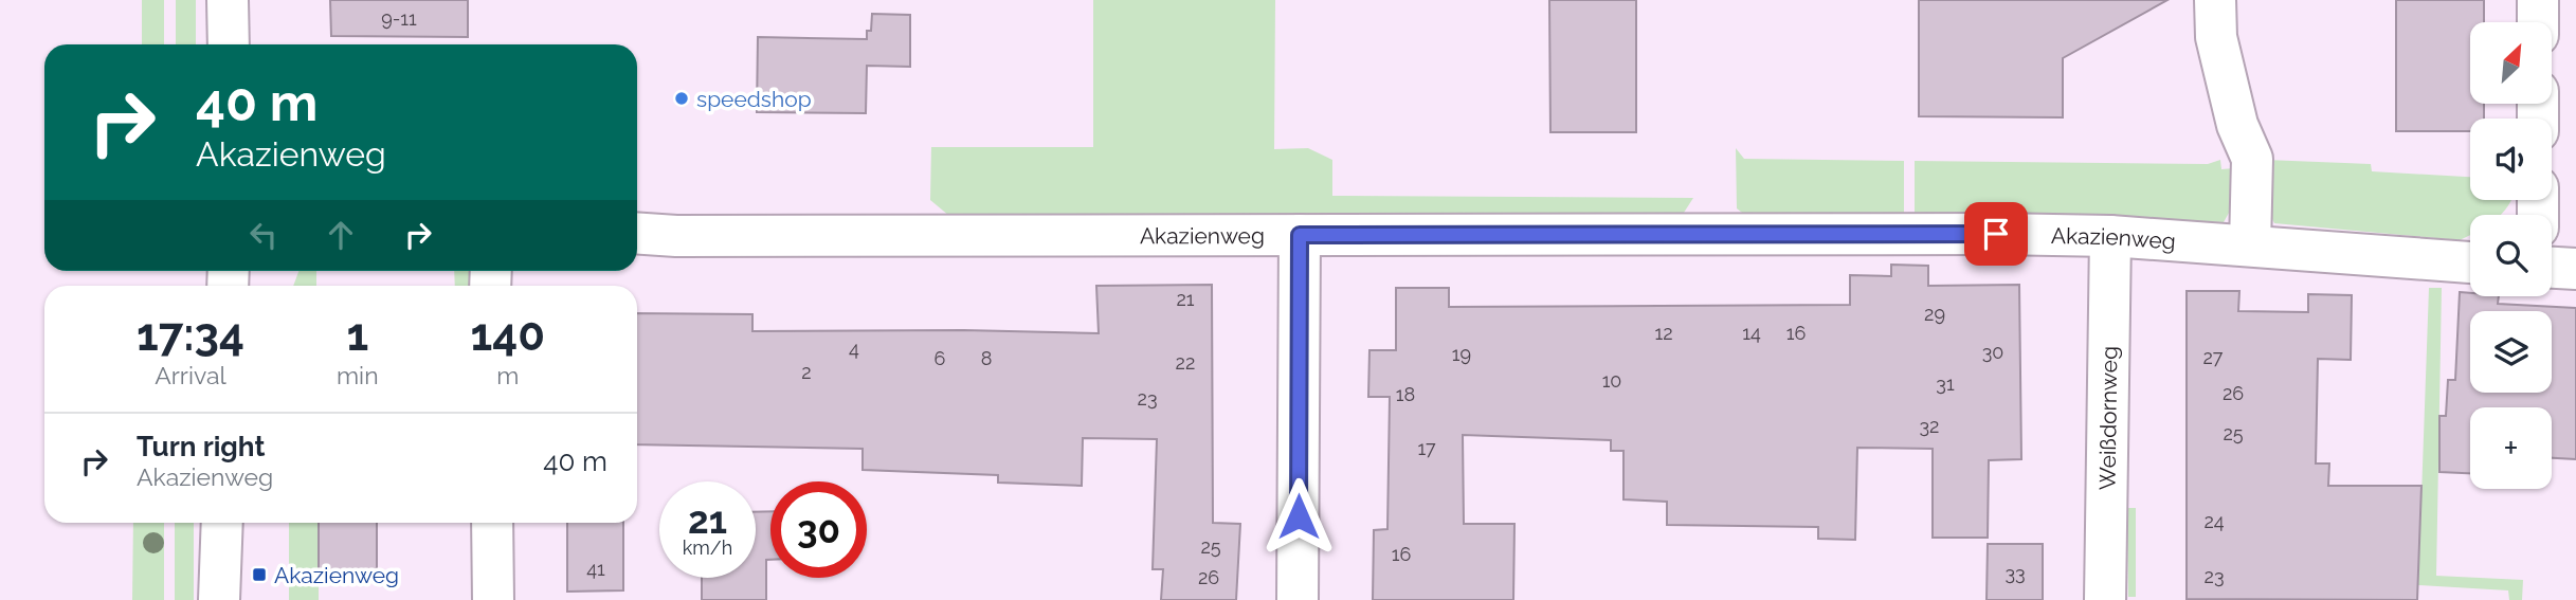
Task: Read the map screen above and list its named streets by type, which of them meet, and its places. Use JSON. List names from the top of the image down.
{
  "streets": {
    "street": ["Akazienweg", "Weißdornweg"]
  },
  "crossings": [
    ["Akazienweg", "Weißdornweg"]
  ],
  "places": {
    "other": ["speedshop"],
    "transit": ["Akazienweg"]
  },
  "house_numbers": [
    "9-11",
    "21",
    "29",
    "12",
    "14",
    "16",
    "4",
    "30",
    "19",
    "27",
    "6",
    "8",
    "22",
    "2",
    "10",
    "31",
    "26",
    "18",
    "23",
    "32",
    "25",
    "17",
    "24",
    "25",
    "16",
    "41",
    "33",
    "23",
    "26"
  ],
  "north": "top right",
  "page": {
    "map_buttons": "+",
    "turn": ["40 m", "Akazienweg"],
    "eta": [
      "17:34",
      "Arrival",
      "1",
      "min",
      "140",
      "m"
    ],
    "list": [
      {
        "name": "Turn right",
        "note": "Akazienweg",
        "value": "40 m"
      }
    ],
    "speed": "21 km/h",
    "limit": "30"
  }
}
